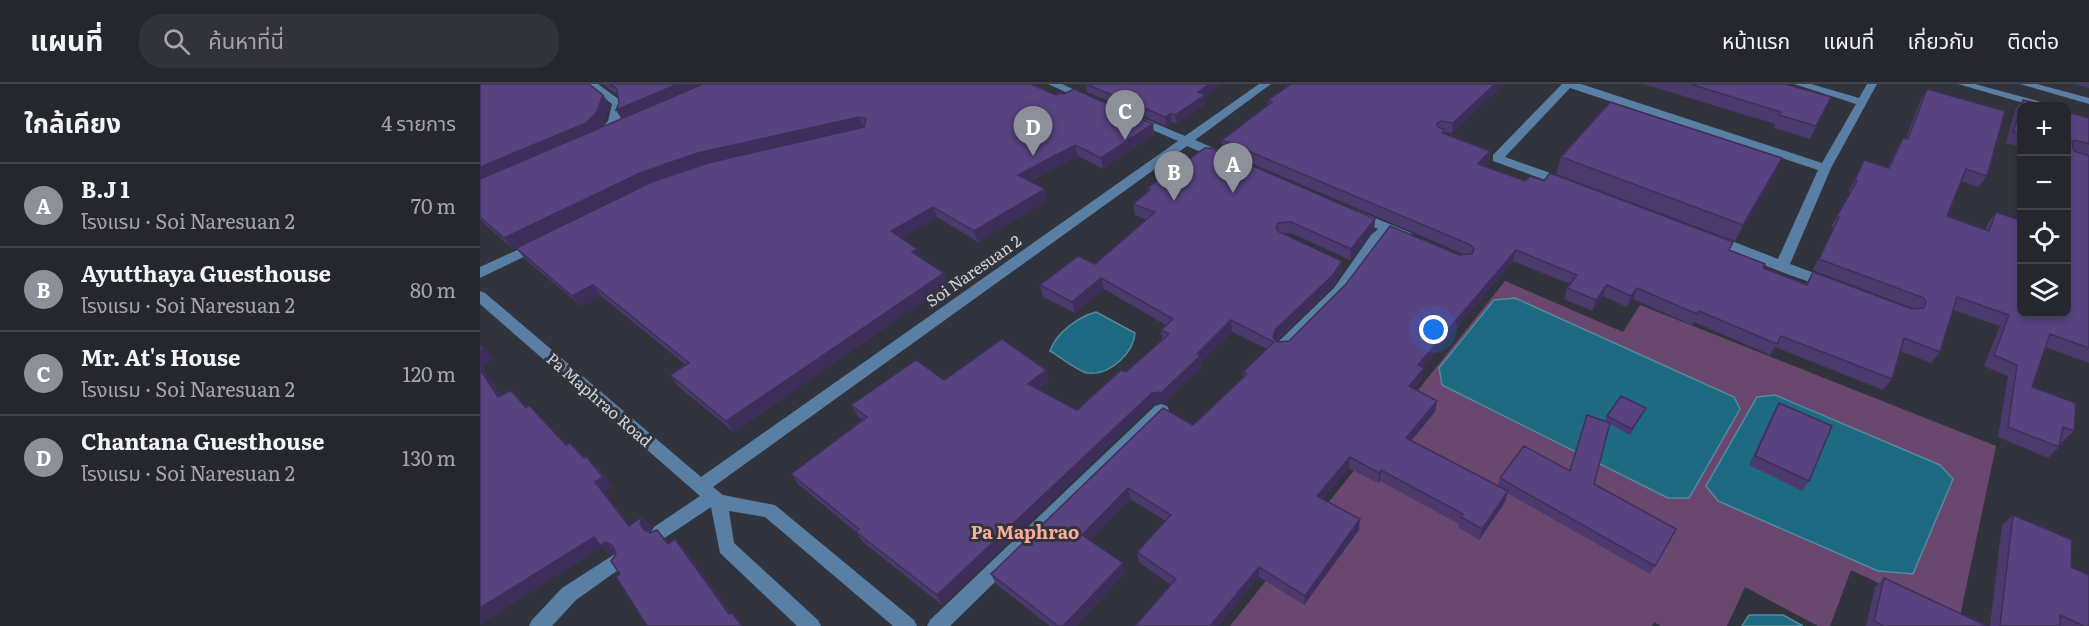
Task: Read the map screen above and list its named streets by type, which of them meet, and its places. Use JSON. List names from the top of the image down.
{
  "streets": {
    "street": ["Soi Naresuan 2", "Pa Maphrao Road"]
  },
  "crossings": [
    ["Soi Naresuan 2", "Pa Maphrao Road"]
  ],
  "districts": ["Pa Maphrao"],
  "page": {
    "header": "แผนที่",
    "search": "ค้นหาที่นี่",
    "nav": [
      "หน้าแรก",
      "แผนที่",
      "เกี่ยวกับ",
      "ติดต่อ"
    ],
    "heading": ["ใกล้เคียง", "4 รายการ"],
    "pins": [
      "C",
      "D",
      "A",
      "B"
    ],
    "map_buttons": ["+", "−"],
    "list": [
      {
        "mark": "A",
        "name": "B.J 1",
        "note": "โรงแรม · Soi Naresuan 2",
        "value": "70 m"
      },
      {
        "mark": "B",
        "name": "Ayutthaya Guesthouse",
        "note": "โรงแรม · Soi Naresuan 2",
        "value": "80 m"
      },
      {
        "mark": "C",
        "name": "Mr. At's House",
        "note": "โรงแรม · Soi Naresuan 2",
        "value": "120 m"
      },
      {
        "mark": "D",
        "name": "Chantana Guesthouse",
        "note": "โรงแรม · Soi Naresuan 2",
        "value": "130 m"
      }
    ]
  }
}
